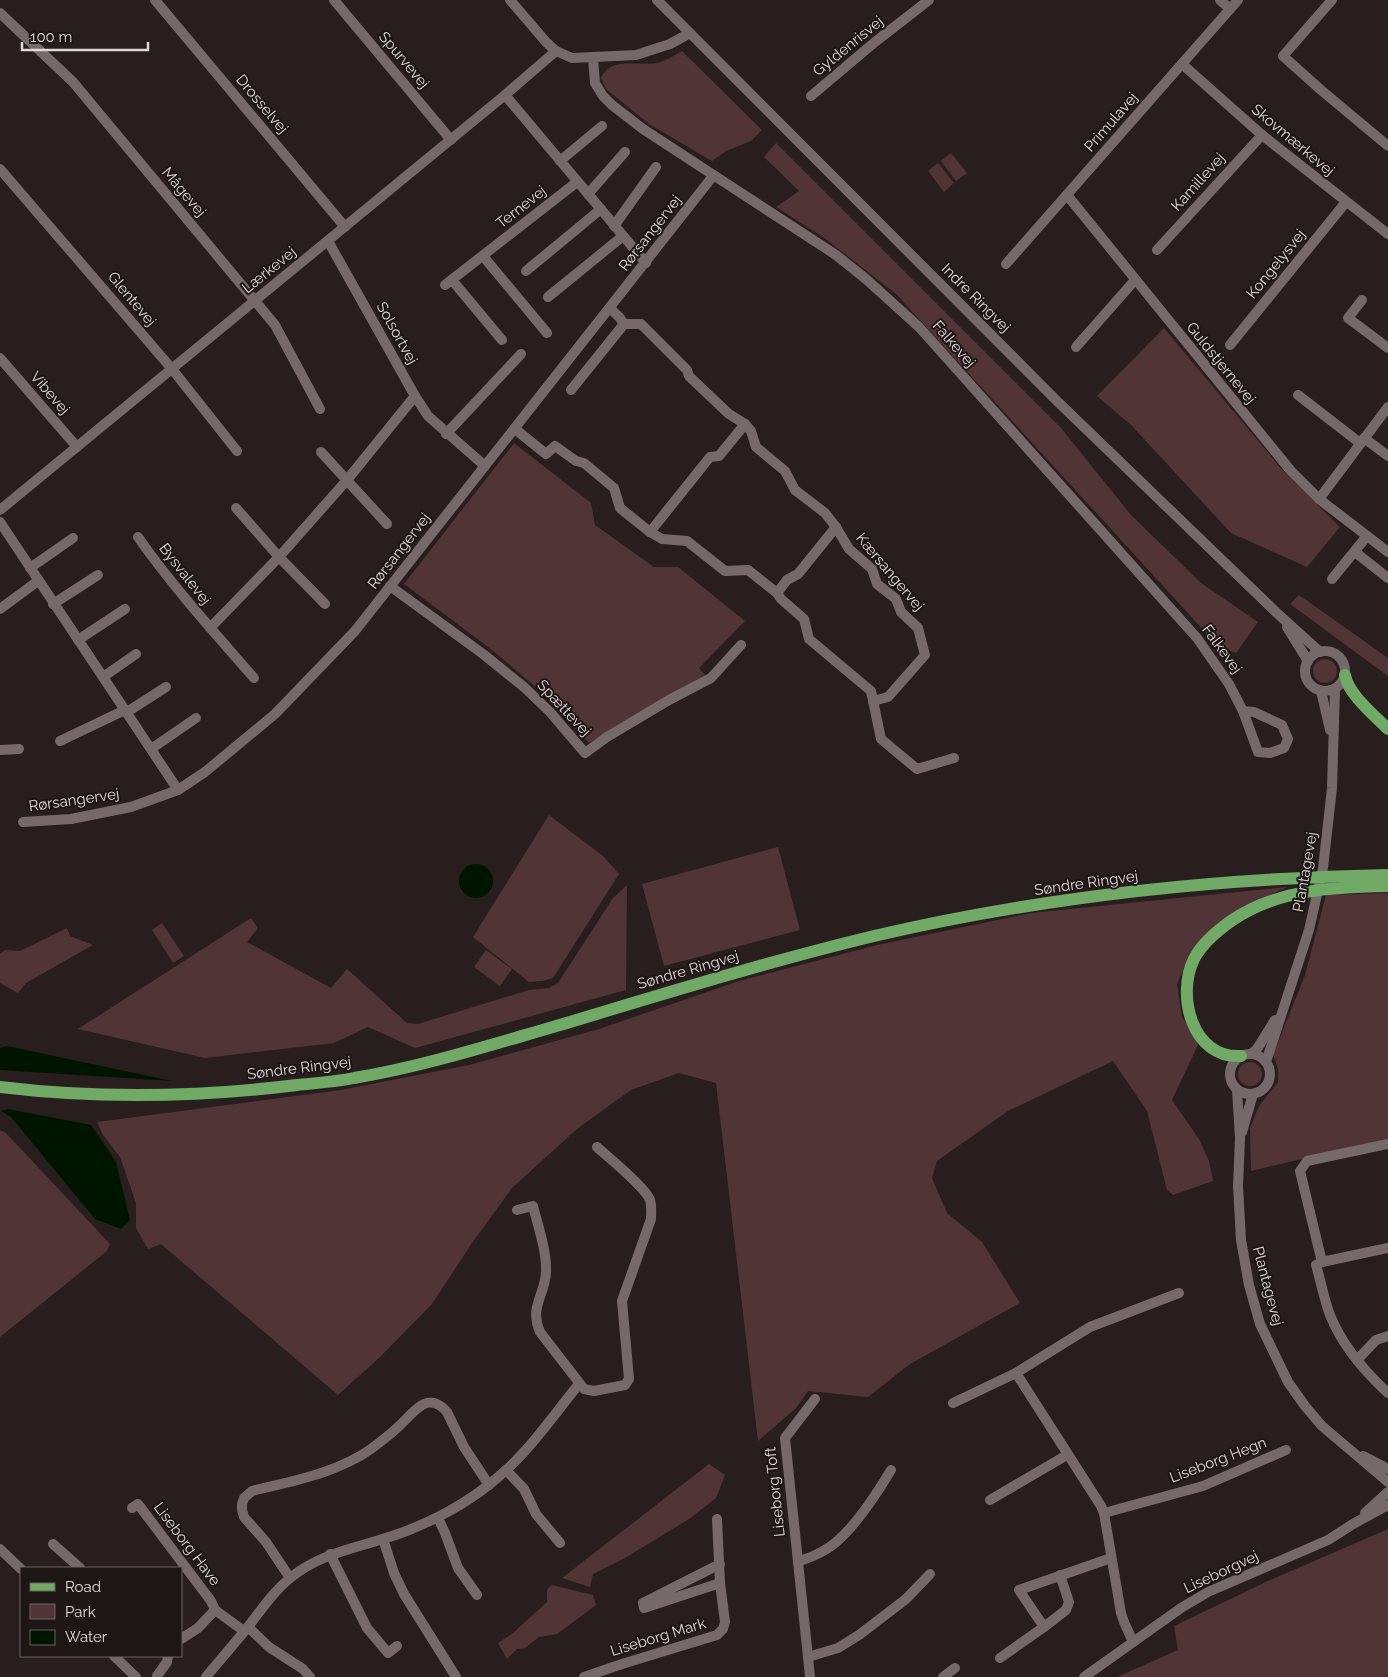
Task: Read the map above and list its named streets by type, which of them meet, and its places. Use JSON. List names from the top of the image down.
{
  "streets": {
    "main road": ["Søndre Ringvej"],
    "street": [
      "Gyldenrisvej",
      "Spurvevej",
      "Drosselvej",
      "Primulavej",
      "Skovmærkevej",
      "Kamillevej",
      "Mågevej",
      "Ternevej",
      "Rørsangervej",
      "Kongelysvej",
      "Lærkevej",
      "Indre Ringvej",
      "Glentevej",
      "Solsortvej",
      "Falkevej",
      "Guldstjernevej",
      "Vibevej",
      "Kærsangervej",
      "Bysvalevej",
      "Spættevej",
      "Plantagevej",
      "Liseborg Hegn",
      "Liseborg Toft",
      "Liseborg Have",
      "Liseborgvej",
      "Liseborg Mark"
    ]
  },
  "crossings": [
    ["Spurvevej", "Lærkevej"],
    ["Drosselvej", "Lærkevej"],
    ["Primulavej", "Skovmærkevej"],
    ["Primulavej", "Guldstjernevej"],
    ["Skovmærkevej", "Kamillevej"],
    ["Skovmærkevej", "Kongelysvej"],
    ["Mågevej", "Lærkevej"],
    ["Rørsangervej", "Solsortvej"],
    ["Rørsangervej", "Falkevej"],
    ["Rørsangervej", "Spættevej"],
    ["Lærkevej", "Glentevej"],
    ["Lærkevej", "Solsortvej"],
    ["Lærkevej", "Vibevej"],
    ["Indre Ringvej", "Plantagevej"],
    ["Solsortvej", "Bysvalevej"]
  ],
  "legend": ["Road", "Park", "Water"],
  "scale_bar": "100 m"
}
